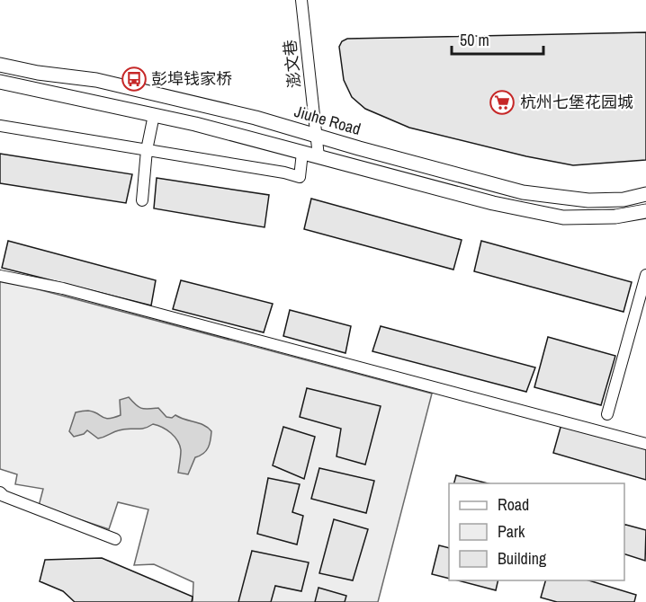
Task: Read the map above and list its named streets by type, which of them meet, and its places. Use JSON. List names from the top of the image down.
{
  "streets": {
    "street": ["澎文巷", "Jiuhe Road"]
  },
  "crossings": [
    ["澎文巷", "Jiuhe Road"]
  ],
  "places": {
    "bus stop": ["彭埠钱家桥"],
    "supermarket": ["杭州七堡花园城"]
  },
  "legend": ["Road", "Park", "Building"],
  "scale_bar": "50 m"
}
